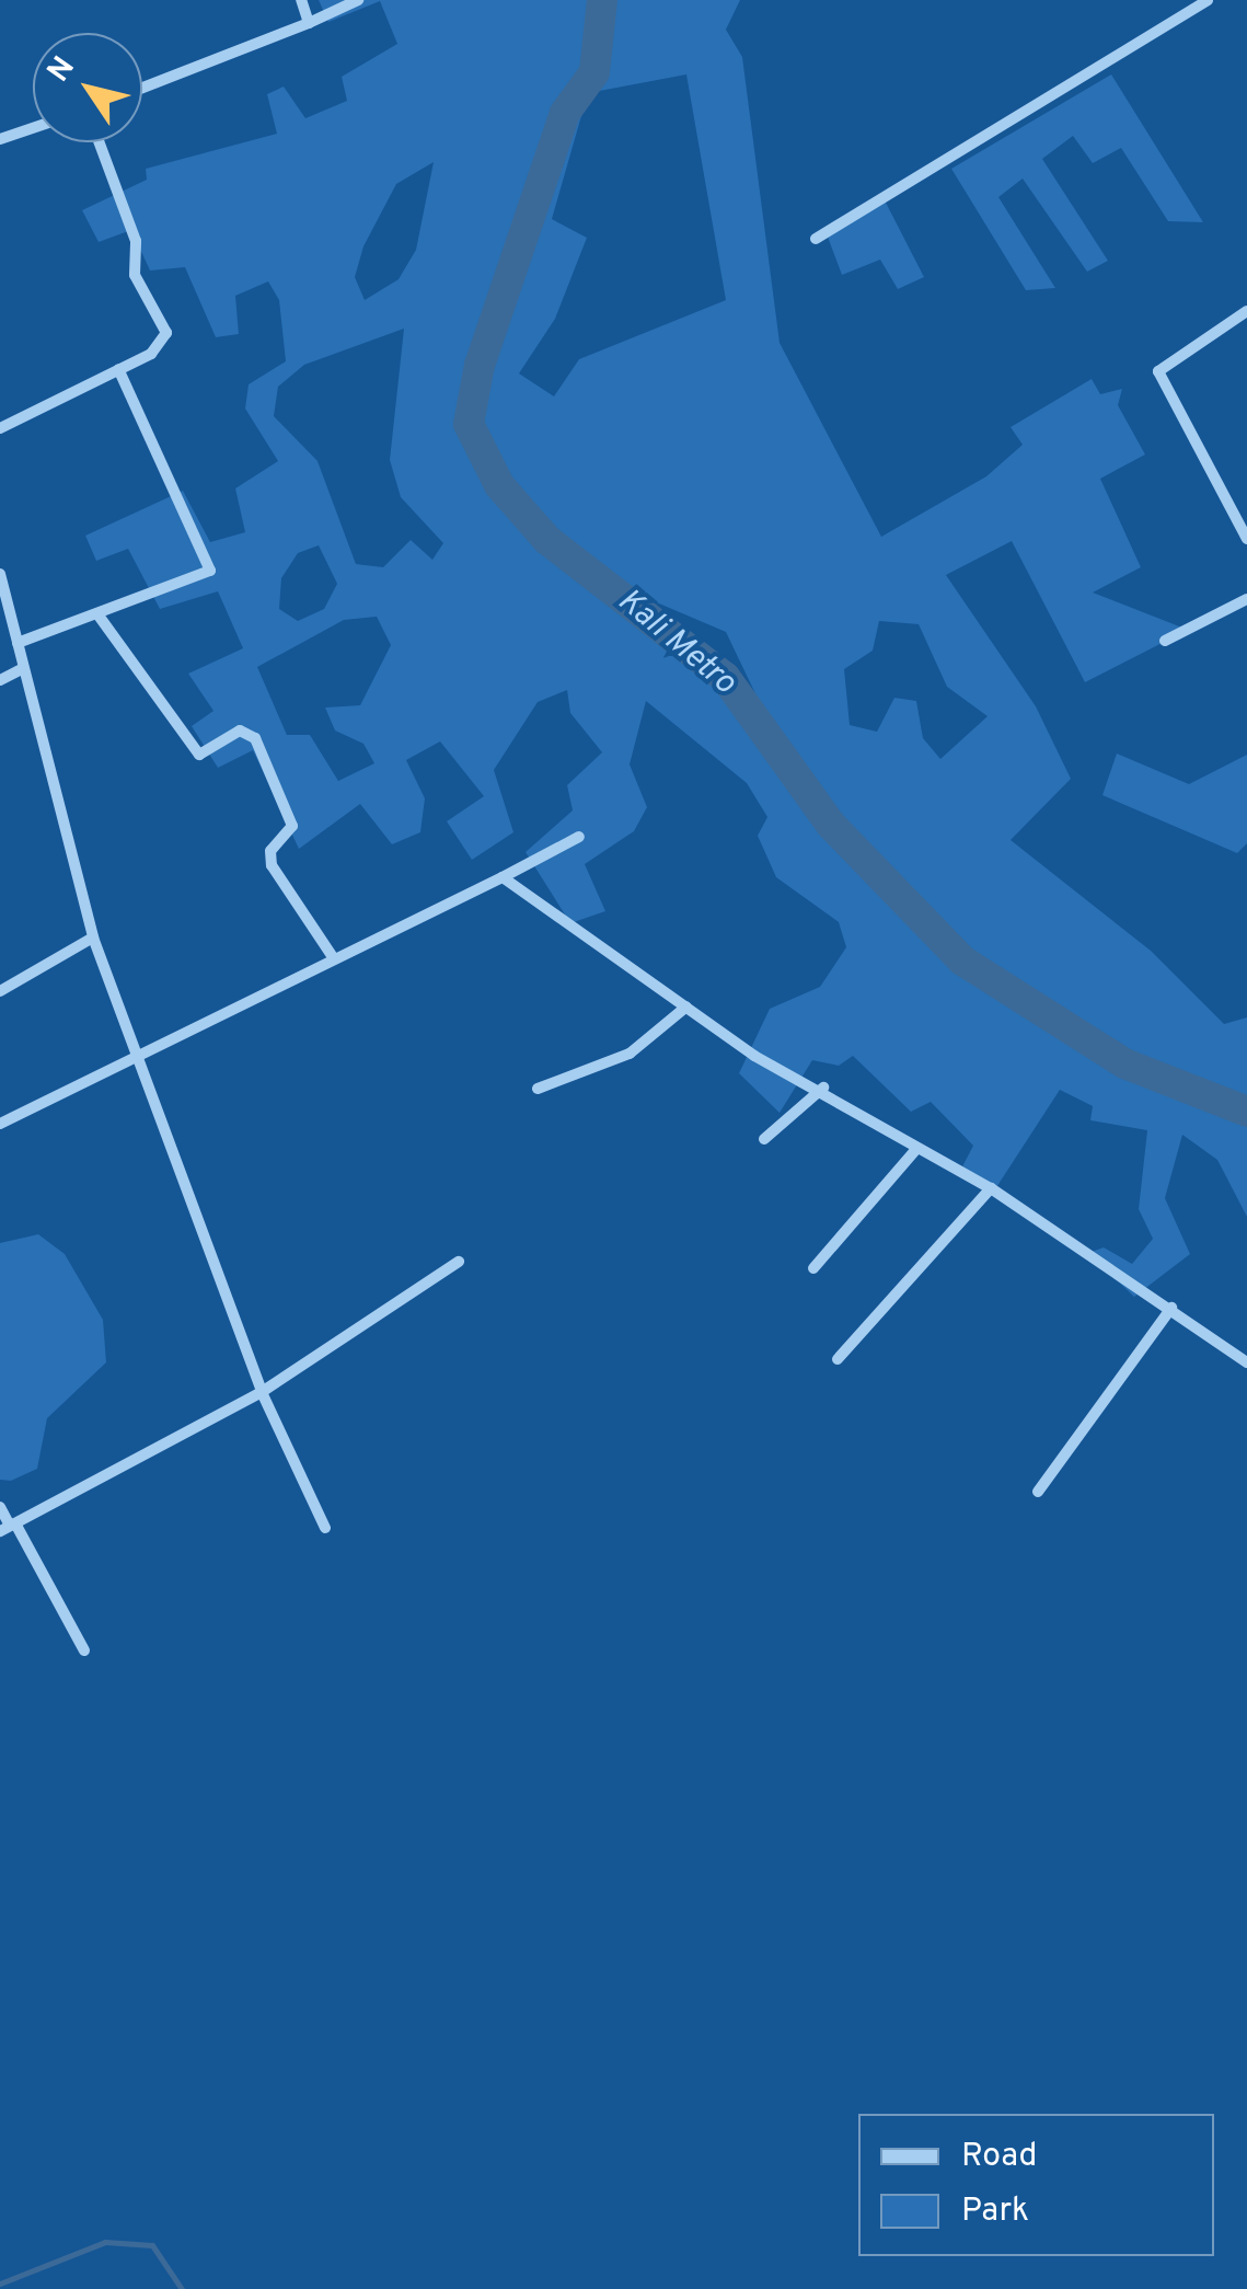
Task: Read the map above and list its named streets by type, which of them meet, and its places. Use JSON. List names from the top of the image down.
{
  "water": ["Kali Metro"],
  "legend": ["Road", "Park"],
  "north": "top left"
}
